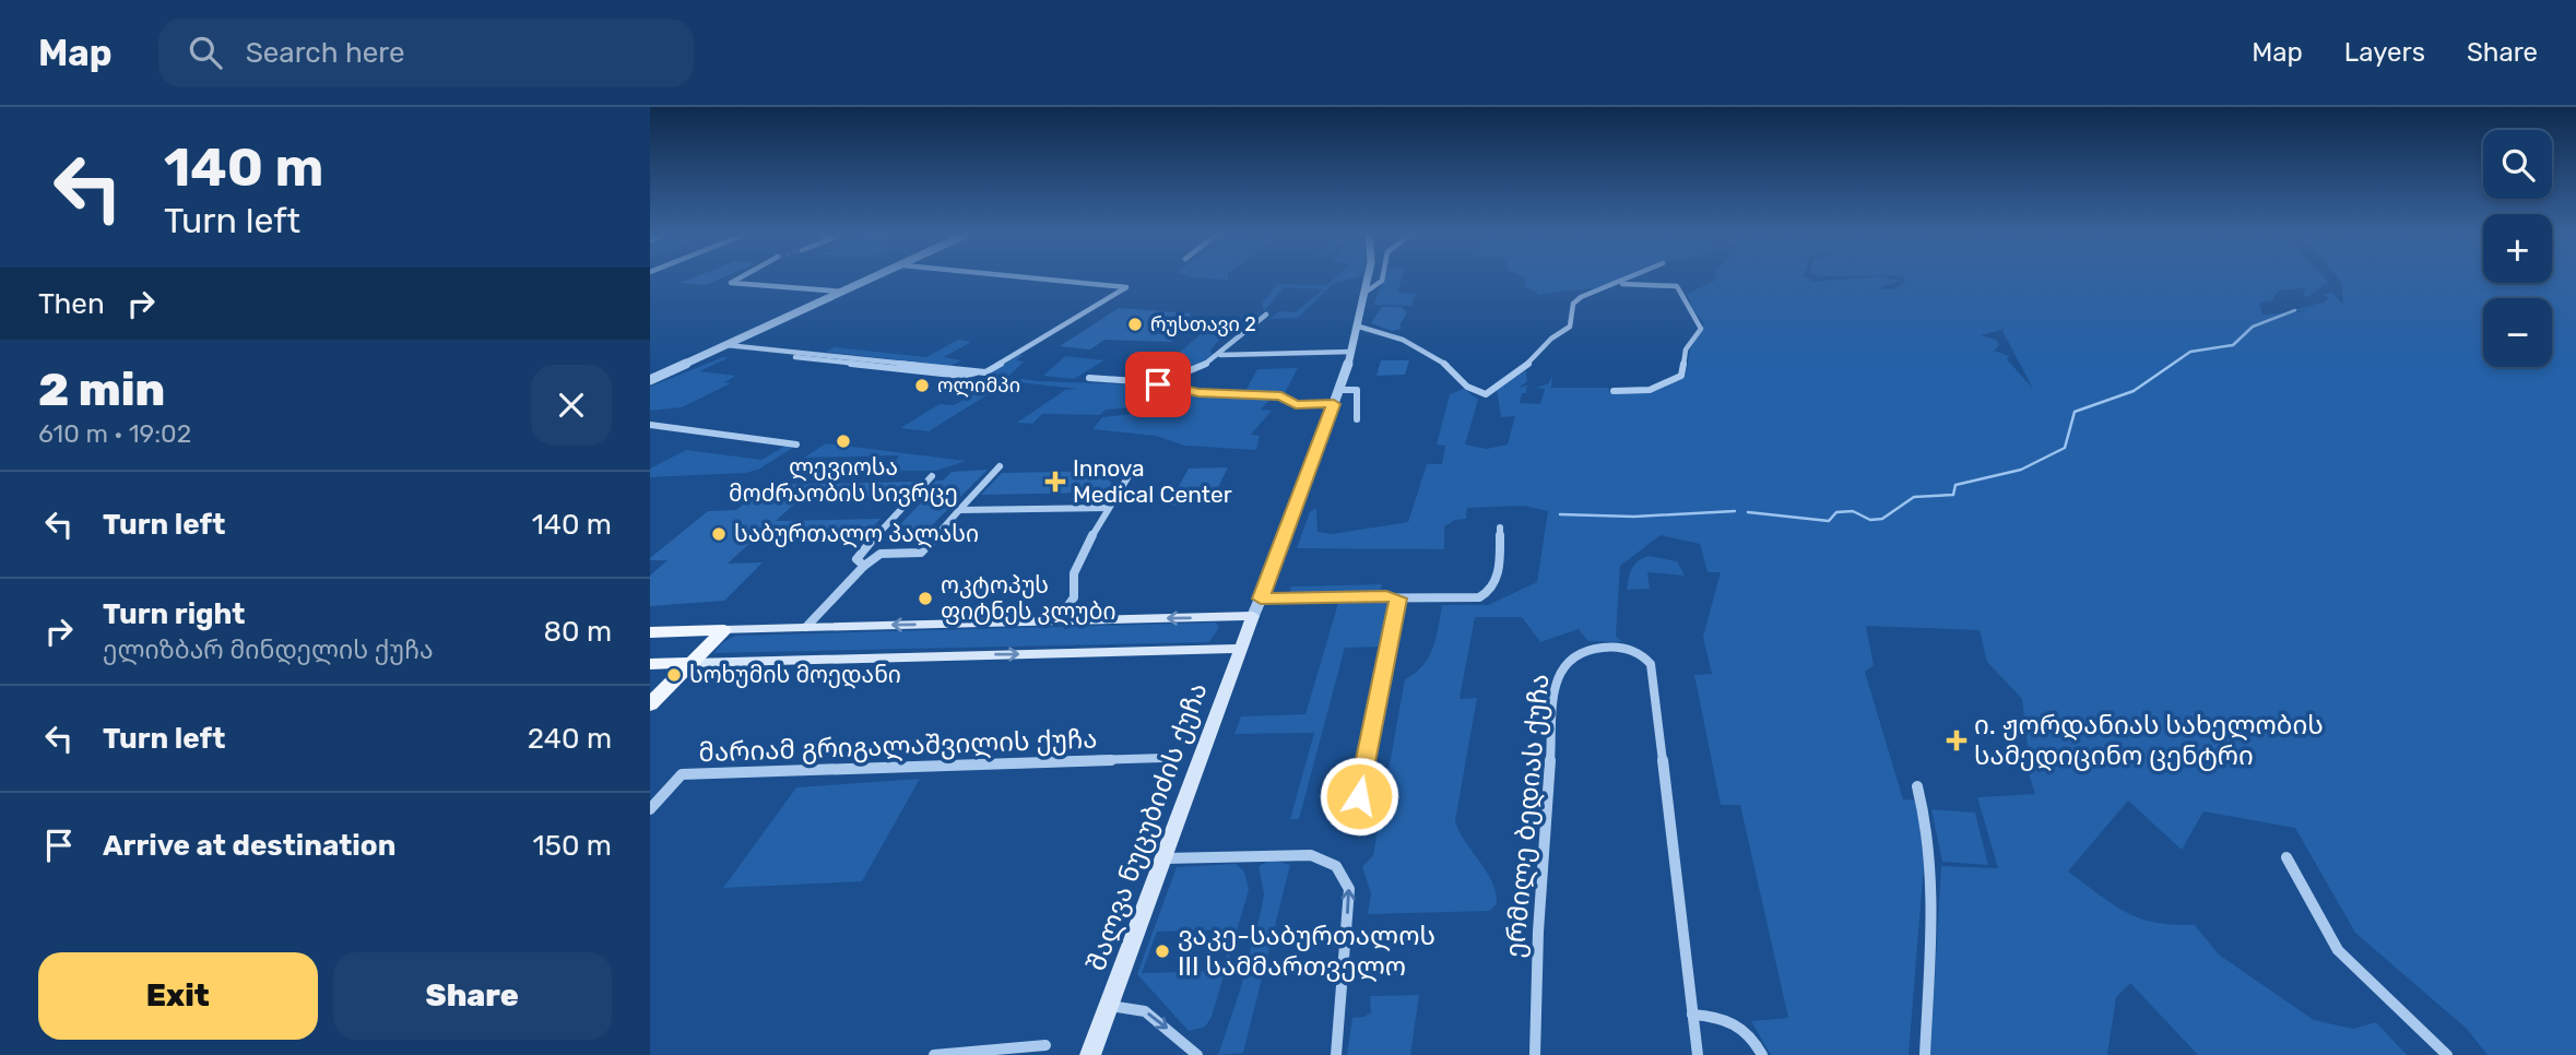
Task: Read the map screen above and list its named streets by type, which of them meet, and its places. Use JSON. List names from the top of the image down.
{
  "streets": {
    "main road": ["შალვა ნუცუბიძის ქუჩა"],
    "street": ["მარიამ გრიგალაშვილის ქუჩა", "ერმილე ბედიას ქუჩა"]
  },
  "places": {
    "other": [
      "რუსთავი 2",
      "ოლიმპი",
      "ლევიოსა მოძრაობის სივრცე",
      "საბურთალო პალასი",
      "ოკტოპუს ფიტნეს კლუბი",
      "სოხუმის მოედანი",
      "ვაკე-საბურთალოს III სამმართველო"
    ],
    "health": ["Innova Medical Center", "ი. ჟორდანიას სახელობის სამედიცინო ცენტრი"]
  },
  "page": {
    "header": "Map",
    "search": "Search here",
    "nav": ["Map", "Layers", "Share"],
    "turn": ["140 m", "Turn left"],
    "map_buttons": ["+", "−"],
    "then": "Then",
    "heading": ["2 min", "610 m · 19:02"],
    "list": [
      {
        "name": "Turn left",
        "value": "140 m"
      },
      {
        "name": "Turn right",
        "note": "ელიზბარ მინდელის ქუჩა",
        "value": "80 m"
      },
      {
        "name": "Turn left",
        "value": "240 m"
      },
      {
        "name": "Arrive at destination",
        "value": "150 m"
      }
    ],
    "buttons": ["Exit", "Share"]
  }
}
